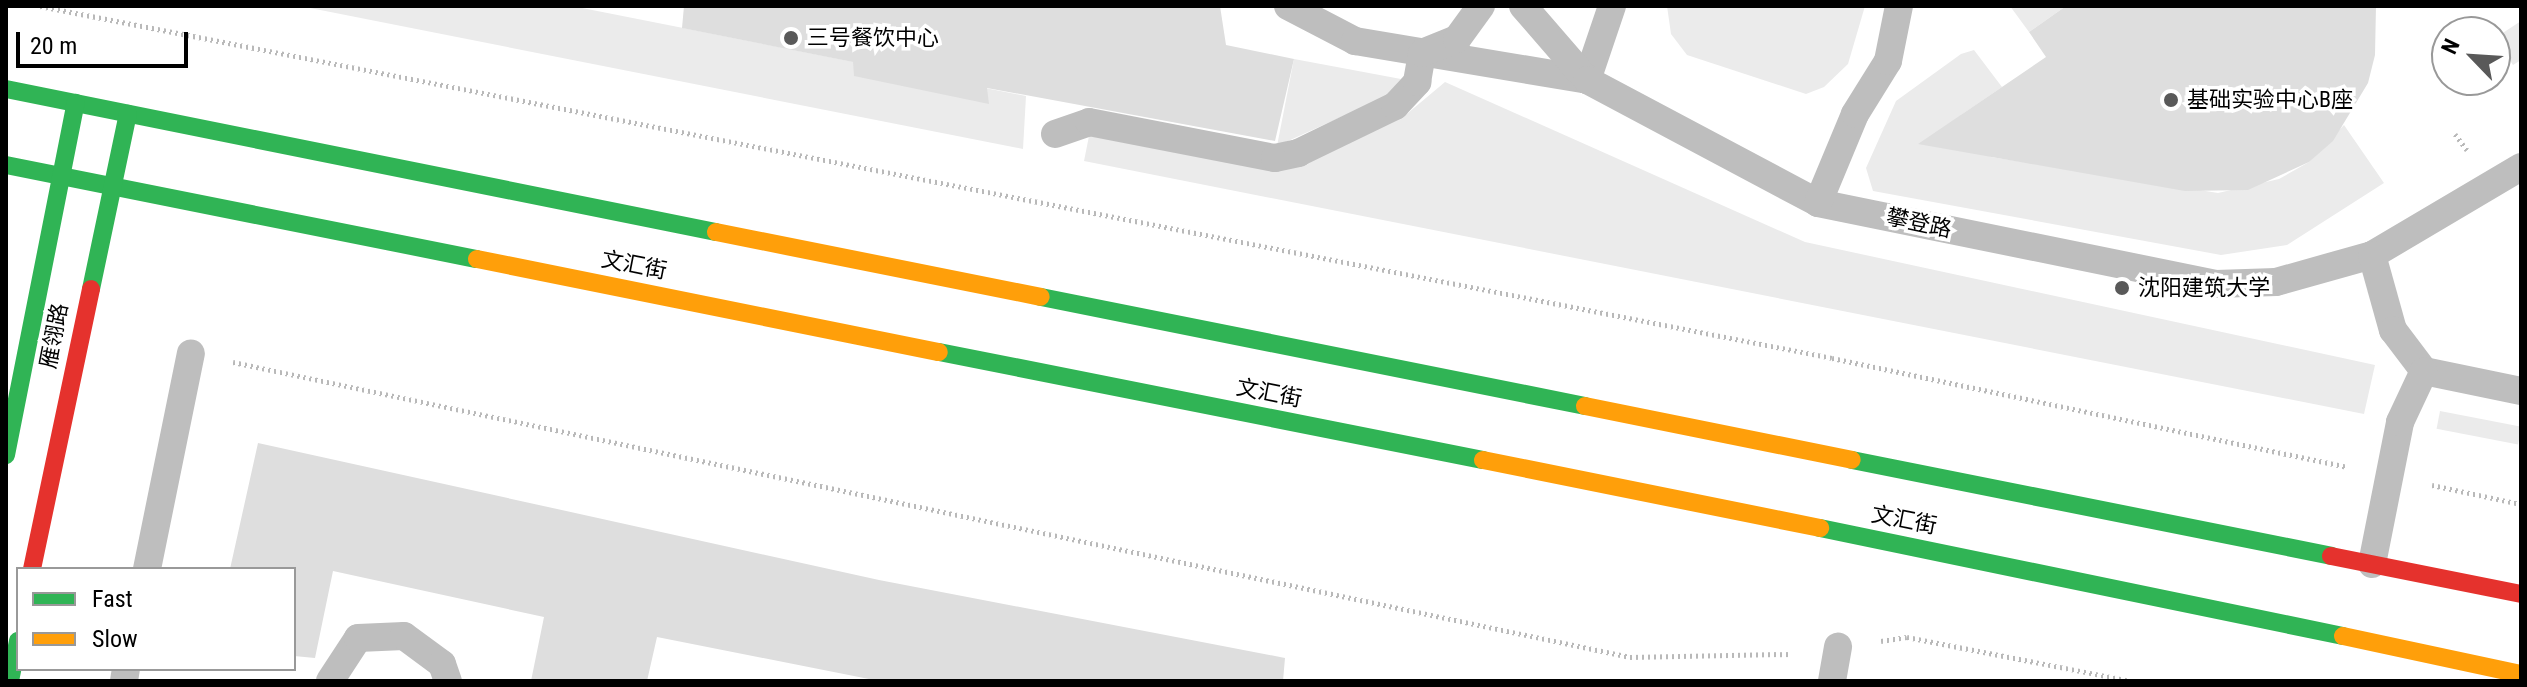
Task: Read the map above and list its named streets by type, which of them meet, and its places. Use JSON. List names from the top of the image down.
{
  "streets": {
    "street": ["文汇街", "雁翎路"],
    "lane": ["攀登路"]
  },
  "crossings": [
    ["文汇街", "雁翎路"]
  ],
  "places": ["三号餐饮中心", "基础实验中心B座", "沈阳建筑大学"],
  "legend": ["Fast", "Slow"],
  "scale_bar": "20 m",
  "north": "top left"
}
